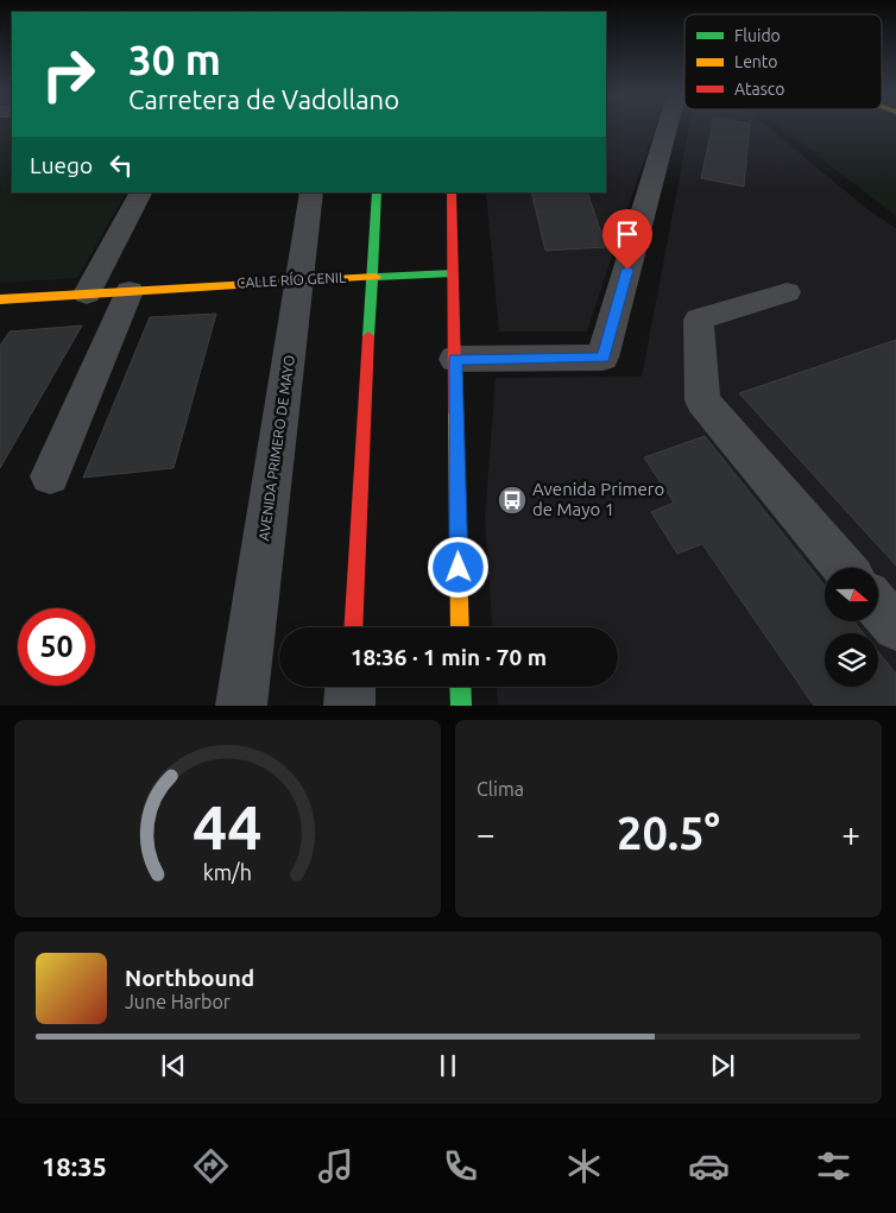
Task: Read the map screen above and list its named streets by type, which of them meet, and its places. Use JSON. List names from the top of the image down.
{
  "streets": {
    "street": ["CALLE RÍO GENIL", "AVENIDA PRIMERO DE MAYO"]
  },
  "crossings": [
    ["CALLE RÍO GENIL", "AVENIDA PRIMERO DE MAYO"]
  ],
  "places": {
    "bus stop": ["Avenida Primero de Mayo 1"]
  },
  "legend": ["Fluido", "Lento", "Atasco"],
  "north": "right",
  "page": {
    "turn": ["30 m", "Carretera de Vadollano"],
    "then": "Luego",
    "limit": "50",
    "trip": "18:36 · 1 min · 70 m",
    "tile": "Clima",
    "heat": ["−", "20.5°", "+"],
    "song": ["Northbound", "June Harbor"],
    "tabs": "18:35",
    "gauge": ["44", "km/h"]
  }
}
